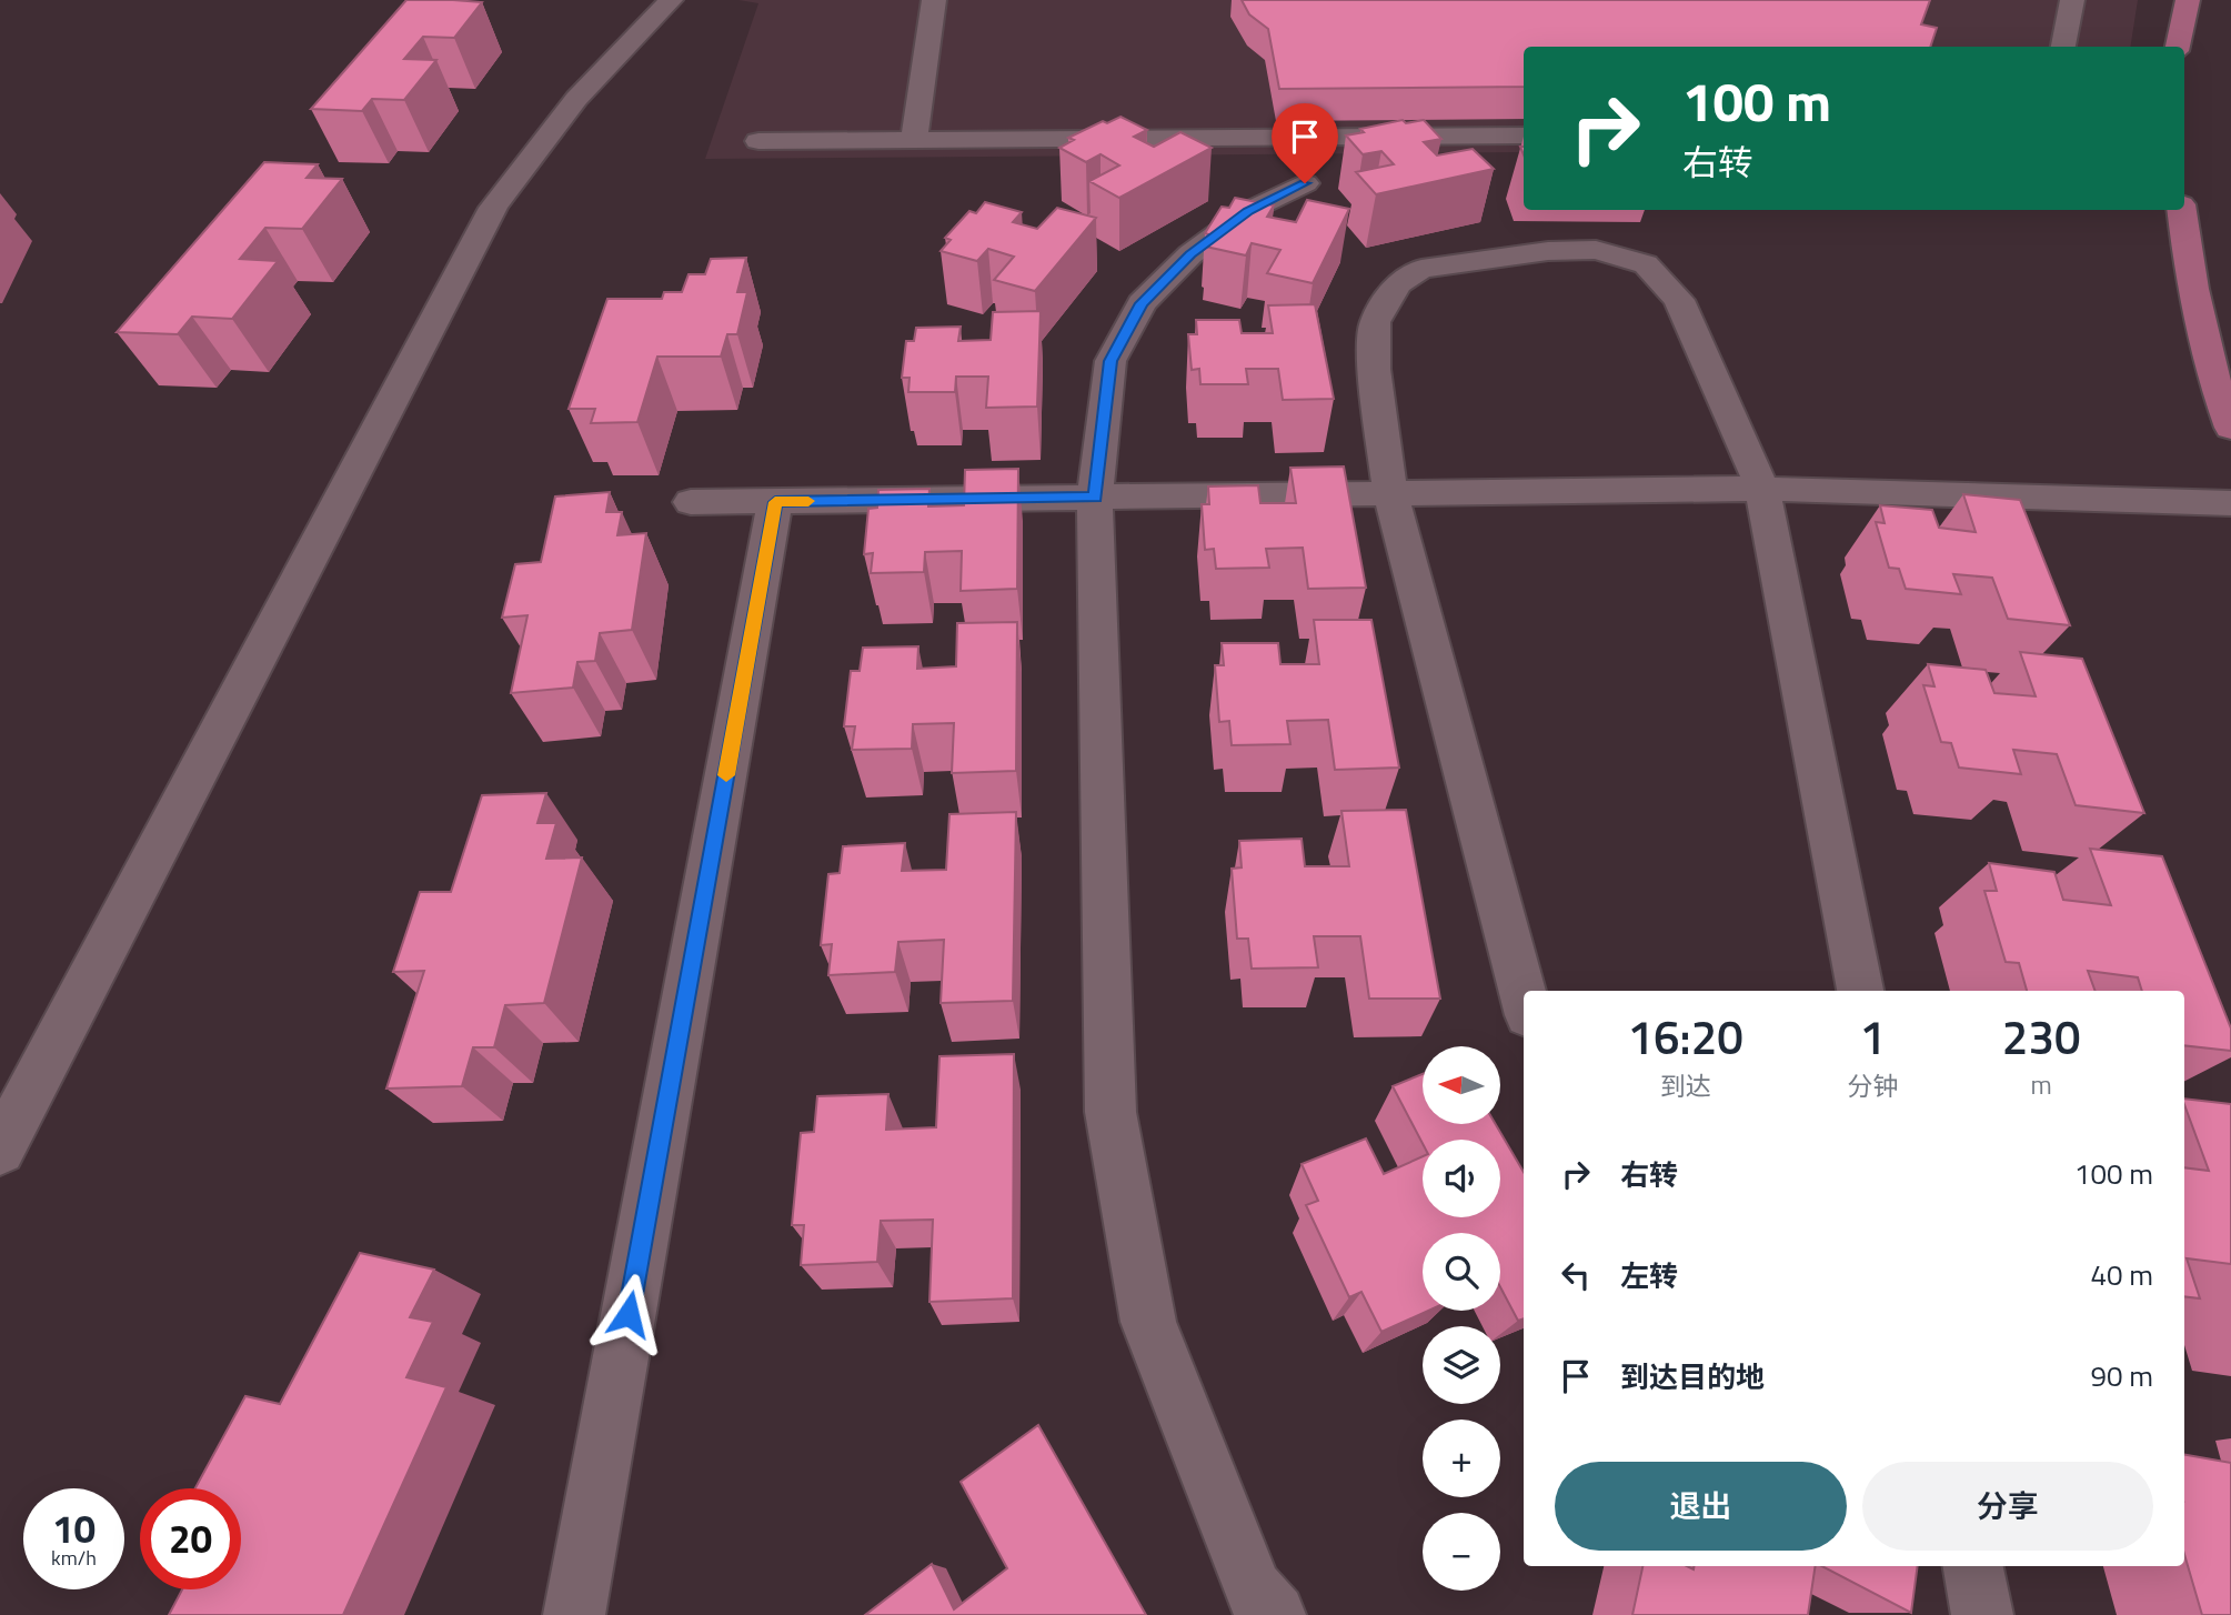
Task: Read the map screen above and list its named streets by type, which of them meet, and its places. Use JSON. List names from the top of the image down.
{
  "north": "left",
  "page": {
    "turn": ["100 m", "右转"],
    "eta": [
      "16:20",
      "到达",
      "1",
      "分钟",
      "230",
      "m"
    ],
    "map_buttons": ["+", "−"],
    "list": [
      {
        "name": "右转",
        "value": "100 m"
      },
      {
        "name": "左转",
        "value": "40 m"
      },
      {
        "name": "到达目的地",
        "value": "90 m"
      }
    ],
    "buttons": ["退出", "分享"],
    "speed": "10 km/h",
    "limit": "20"
  }
}
